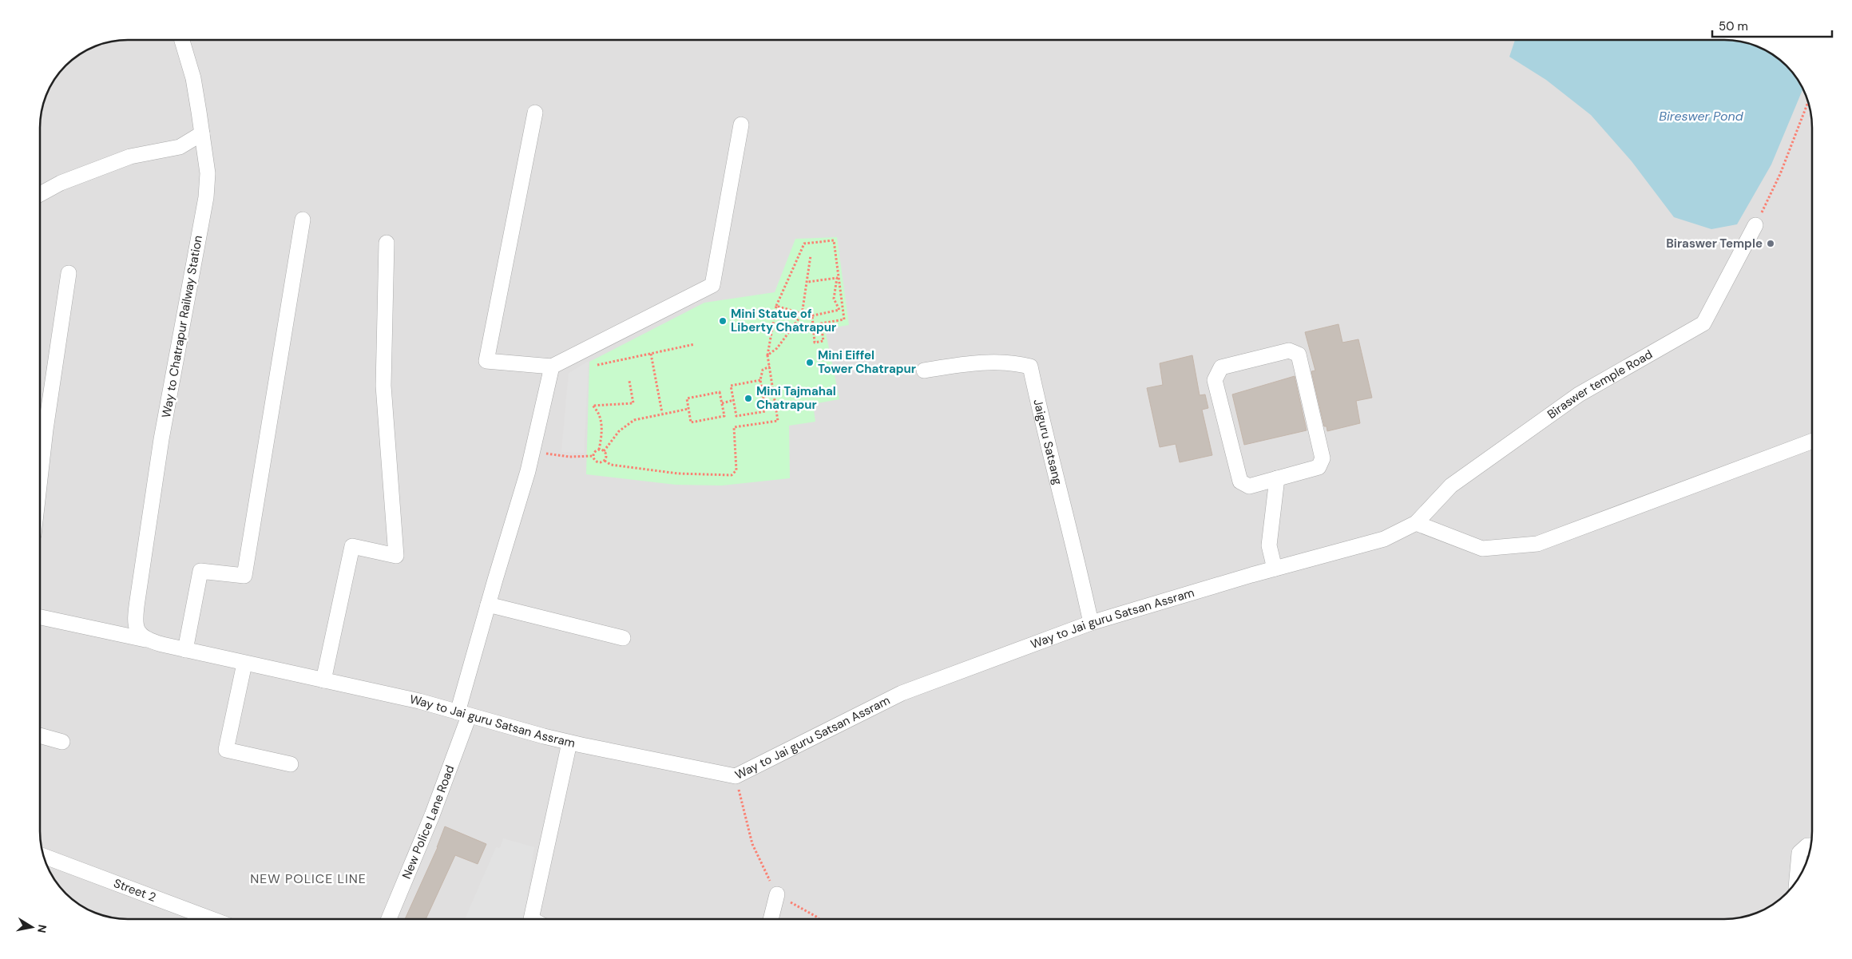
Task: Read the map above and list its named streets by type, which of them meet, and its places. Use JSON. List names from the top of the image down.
{
  "streets": {
    "street": [
      "Way to Chatrapur Railway Station",
      "Biraswer temple Road",
      "Jaiguru Satsang",
      "Way to Jai guru Satsan Assram",
      "New Police Lane Road",
      "Street 2"
    ]
  },
  "crossings": [
    ["Way to Chatrapur Railway Station", "Way to Jai guru Satsan Assram"],
    ["Biraswer temple Road", "Way to Jai guru Satsan Assram"],
    ["Jaiguru Satsang", "Way to Jai guru Satsan Assram"],
    ["Way to Jai guru Satsan Assram", "New Police Lane Road"]
  ],
  "districts": ["NEW POLICE LINE"],
  "water": ["Bireswer Pond"],
  "places": [
    "Biraswer Temple",
    "Mini Statue of Liberty Chatrapur",
    "Mini Eiffel Tower Chatrapur",
    "Mini Tajmahal Chatrapur"
  ],
  "scale_bar": "50 m",
  "north": "right"
}
